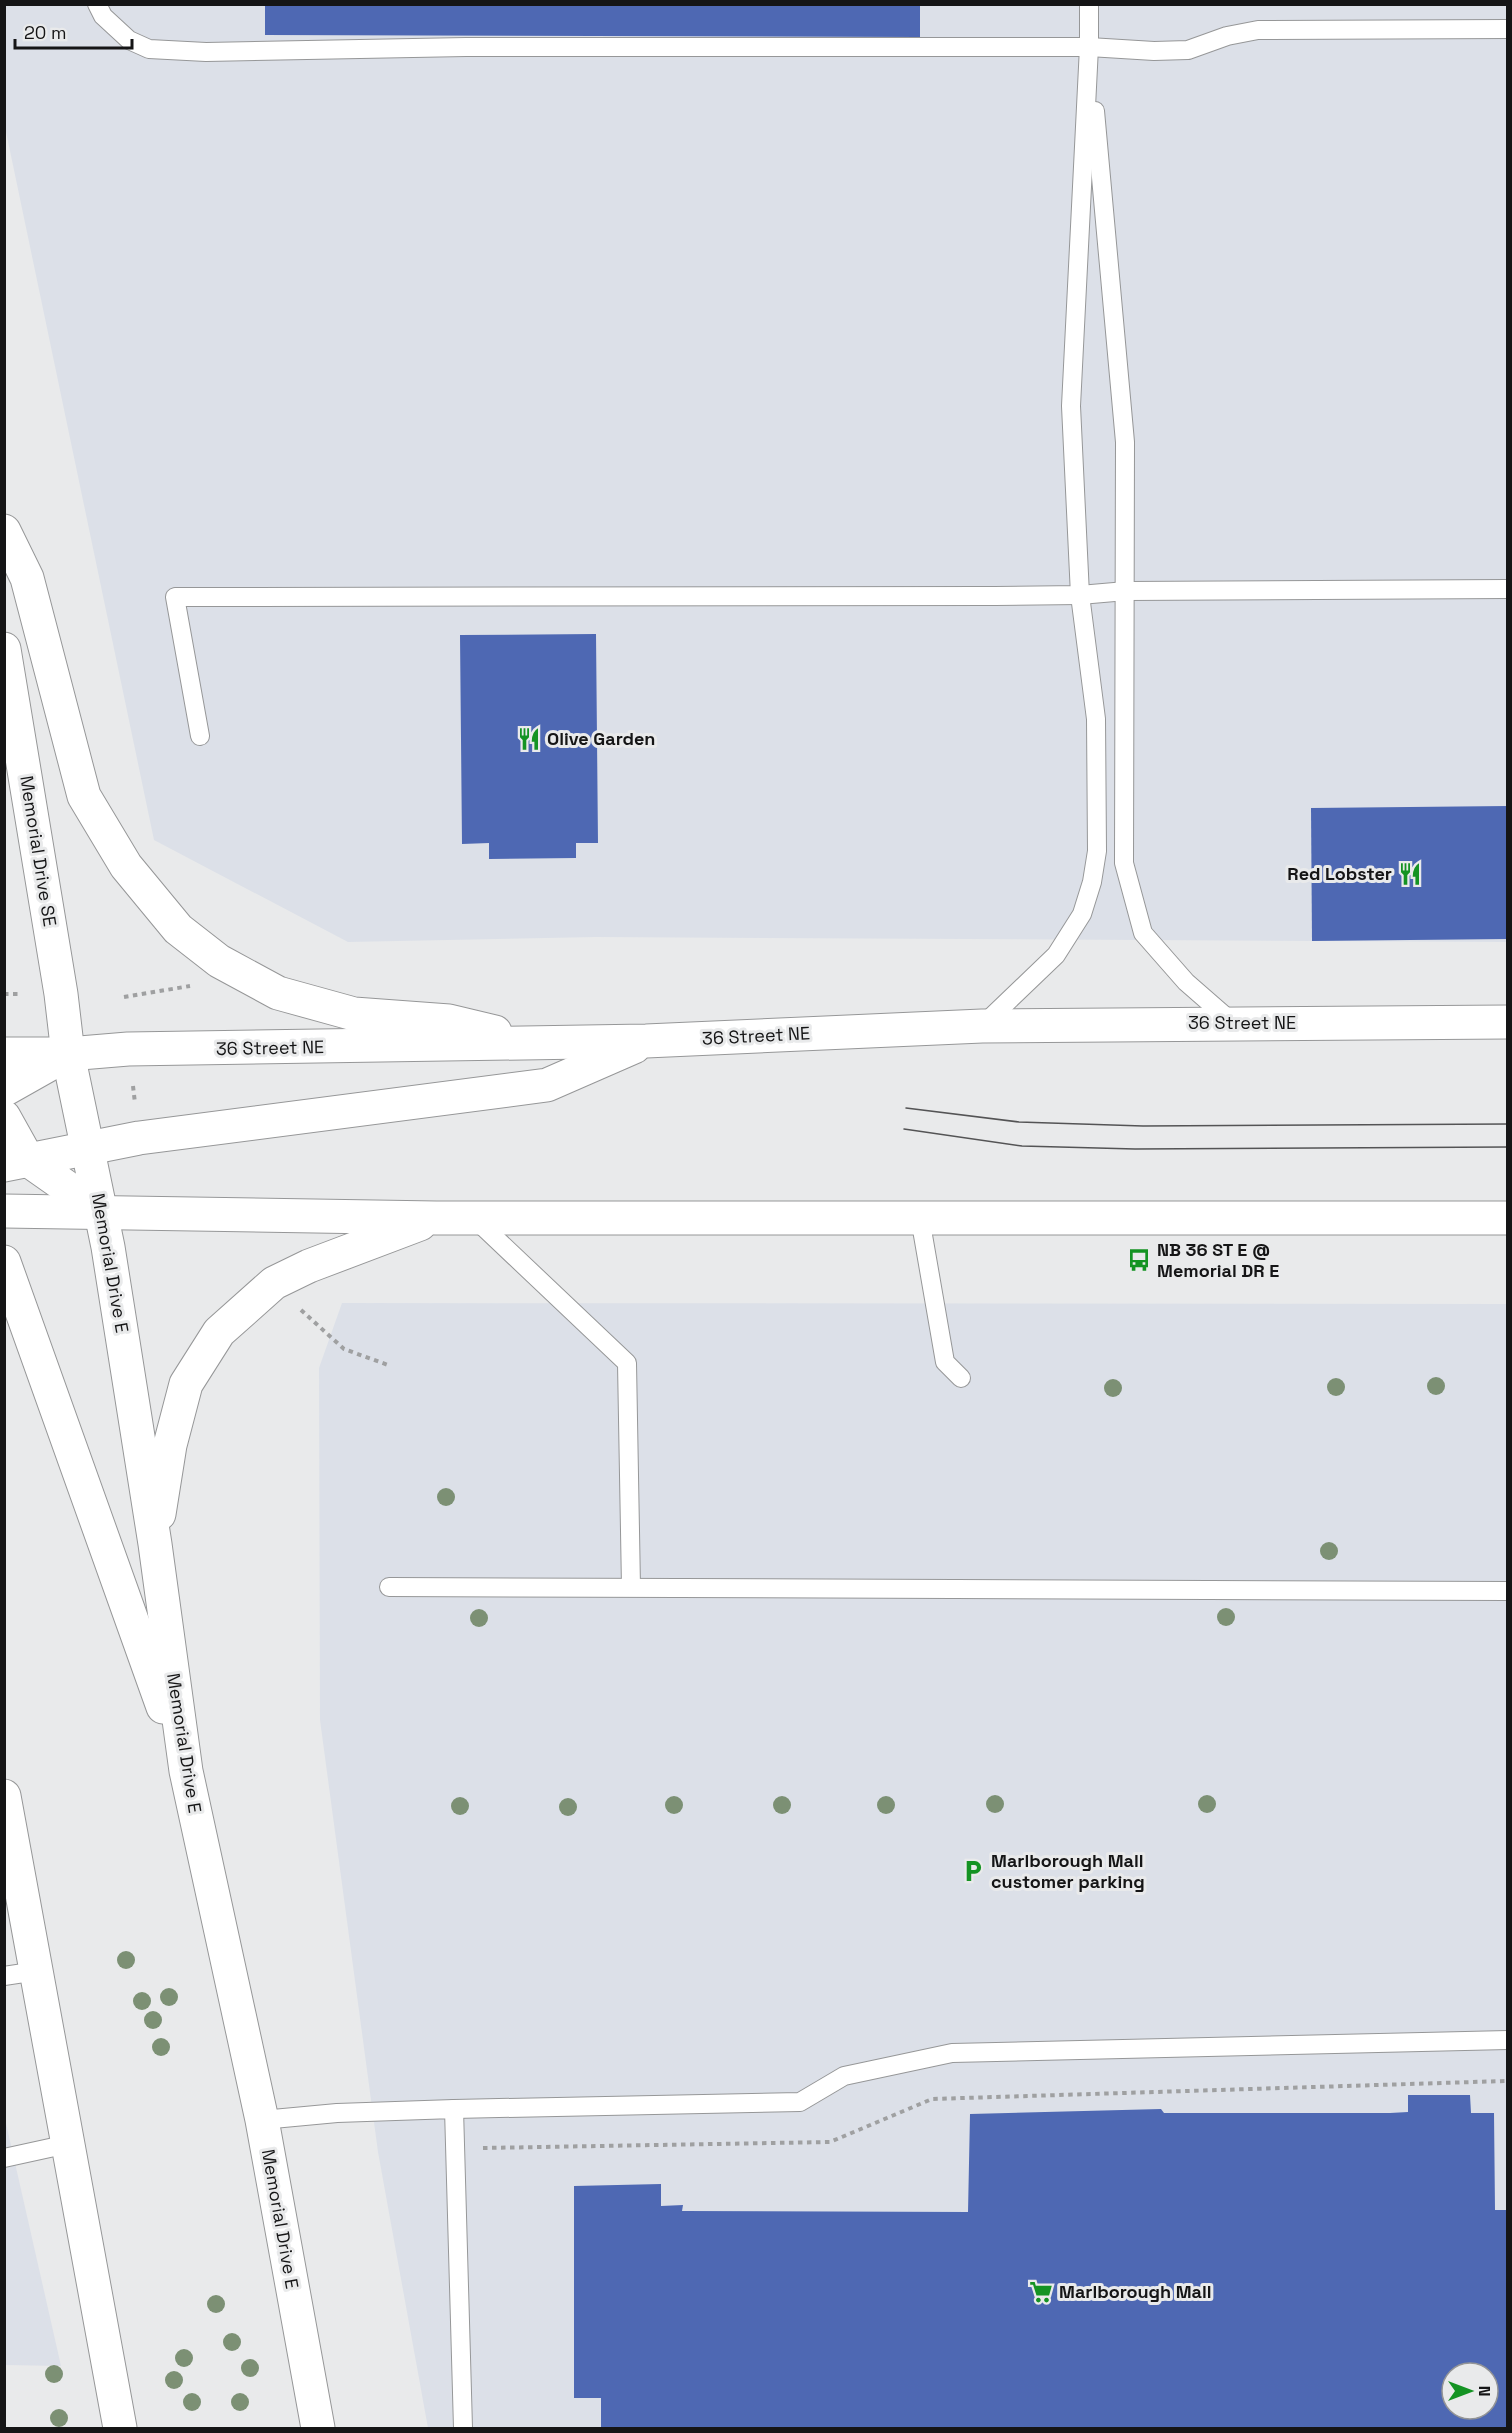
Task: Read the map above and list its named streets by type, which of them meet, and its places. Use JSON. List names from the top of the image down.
{
  "streets": {
    "main road": ["Memorial Drive SE", "36 Street NE", "Memorial Drive E"]
  },
  "crossings": [
    ["Memorial Drive SE", "36 Street NE"],
    ["Memorial Drive SE", "Memorial Drive E"],
    ["36 Street NE", "Memorial Drive E"]
  ],
  "places": {
    "restaurant": ["Olive Garden", "Red Lobster"],
    "bus stop": ["NB 36 ST E @ Memorial DR E"],
    "parking": ["Marlborough Mall customer parking"],
    "supermarket": ["Marlborough Mall"]
  },
  "scale_bar": "20 m",
  "north": "right"
}
